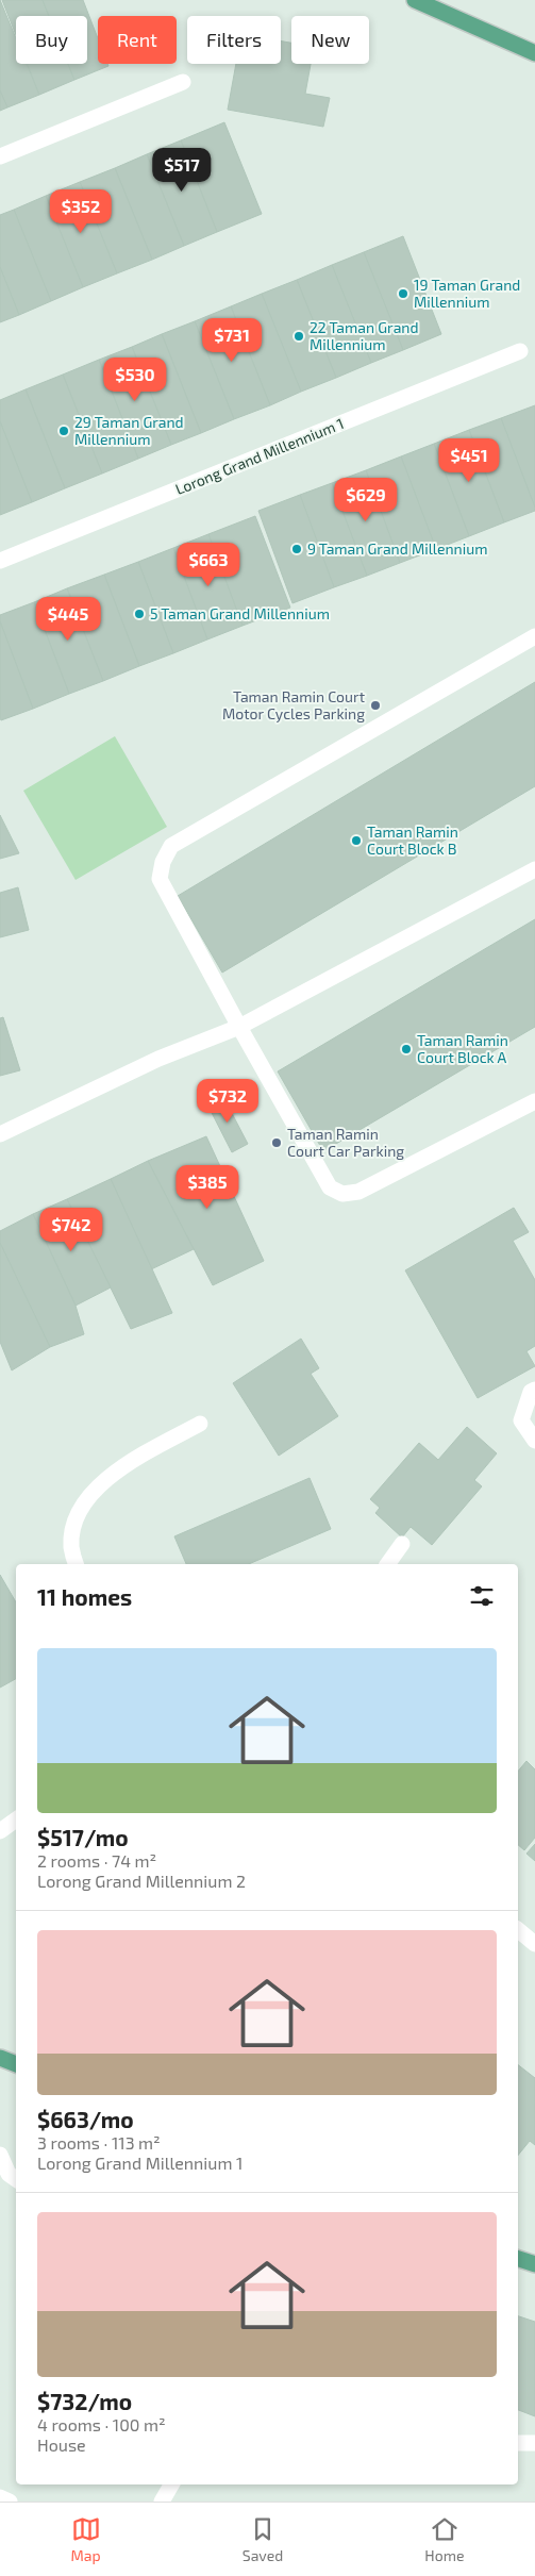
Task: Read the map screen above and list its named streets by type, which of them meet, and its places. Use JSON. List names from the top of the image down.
{
  "streets": {
    "street": ["Lorong Grand Millennium 1"]
  },
  "places": [
    "19 Taman Grand Millennium",
    "22 Taman Grand Millennium",
    "29 Taman Grand Millennium",
    "9 Taman Grand Millennium",
    "5 Taman Grand Millennium",
    "Taman Ramin Court Motor Cycles Parking",
    "Taman Ramin Court Block B",
    "Taman Ramin Court Block A",
    "Taman Ramin Court Car Parking"
  ],
  "page": {
    "chip": [
      "Buy",
      "Rent",
      "Filters",
      "New"
    ],
    "price": [
      "$517",
      "$352",
      "$731",
      "$530",
      "$451",
      "$629",
      "$663",
      "$445",
      "$732",
      "$385",
      "$742"
    ],
    "heading": "11 homes",
    "list": [
      {
        "name": "$517/mo",
        "note": "2 rooms · 74 m² · Lorong Grand Millennium 2"
      },
      {
        "name": "$663/mo",
        "note": "3 rooms · 113 m² · Lorong Grand Millennium 1"
      },
      {
        "name": "$732/mo",
        "note": "4 rooms · 100 m² · House"
      }
    ],
    "tabs": ["Map", "Saved", "Home"]
  }
}
